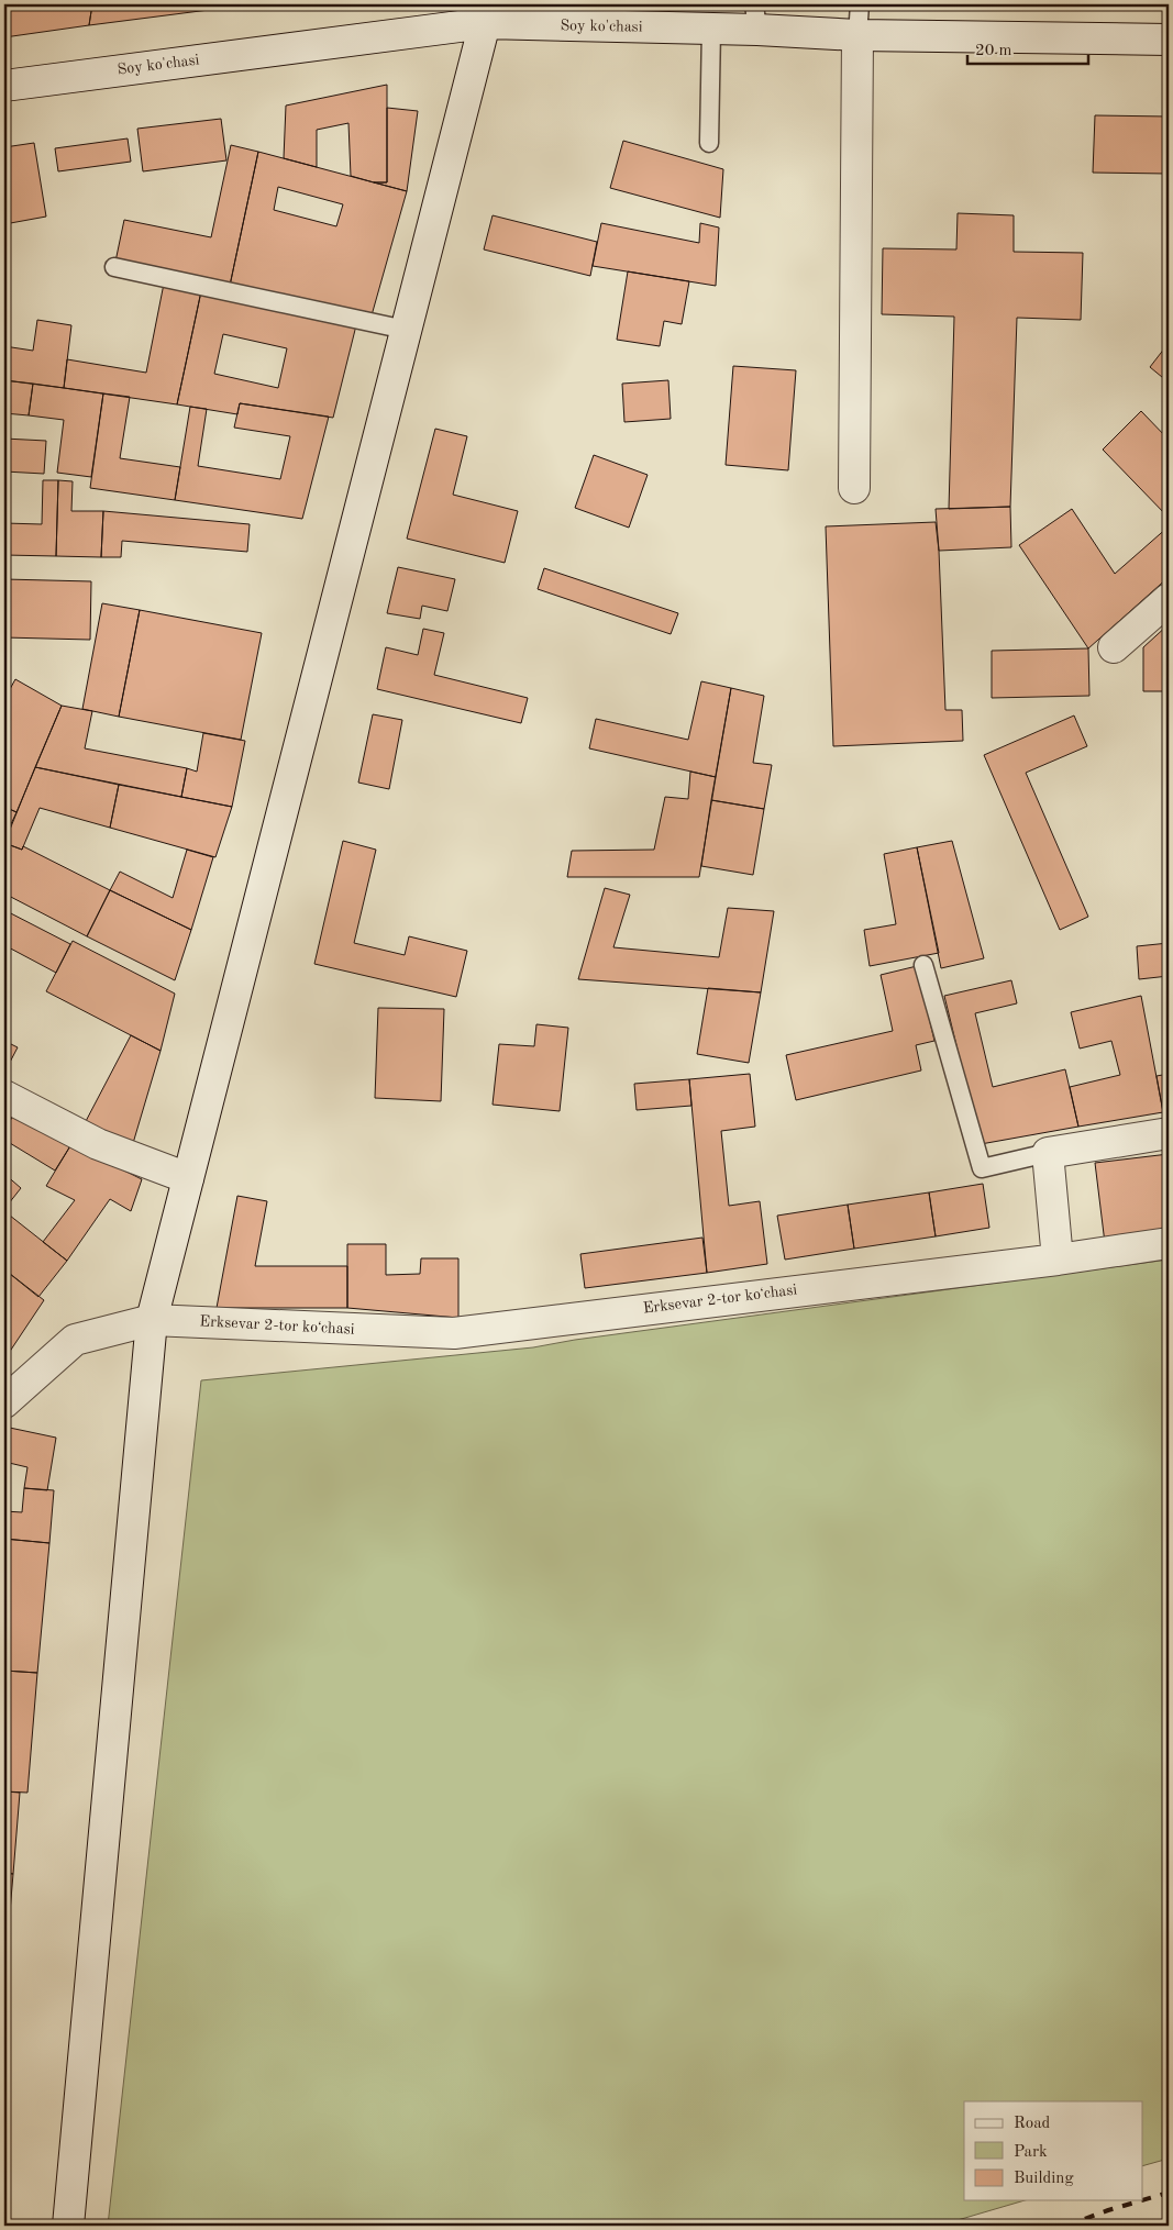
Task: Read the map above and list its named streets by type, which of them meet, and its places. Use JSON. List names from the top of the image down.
{
  "streets": {
    "main road": ["Soy ko'chasi", "Erksevar 2-tor koʻchasi"]
  },
  "legend": ["Road", "Park", "Building"],
  "scale_bar": "20 m"
}
